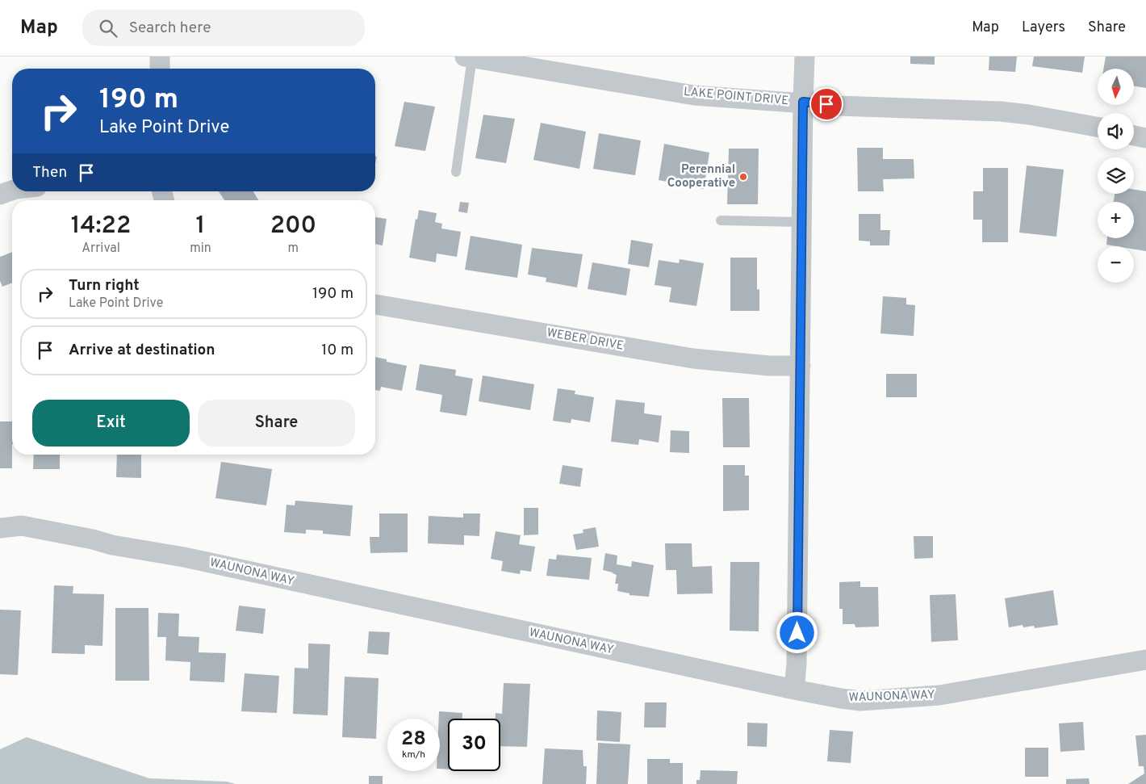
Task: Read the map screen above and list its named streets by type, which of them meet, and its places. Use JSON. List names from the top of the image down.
{
  "streets": {
    "street": ["LAKE POINT DRIVE", "WEBER DRIVE", "WAUNONA WAY"]
  },
  "places": ["Perennial Cooperative"],
  "north": "bottom",
  "page": {
    "header": "Map",
    "search": "Search here",
    "nav": ["Map", "Layers", "Share"],
    "map_buttons": ["+", "−"],
    "turn": ["190 m", "Lake Point Drive"],
    "then": "Then",
    "eta": [
      "14:22",
      "Arrival",
      "1",
      "min",
      "200",
      "m"
    ],
    "list": [
      {
        "name": "Turn right",
        "note": "Lake Point Drive",
        "value": "190 m"
      },
      {
        "name": "Arrive at destination",
        "value": "10 m"
      }
    ],
    "buttons": ["Exit", "Share"],
    "speed": "28 km/h",
    "limit": "30"
  }
}
